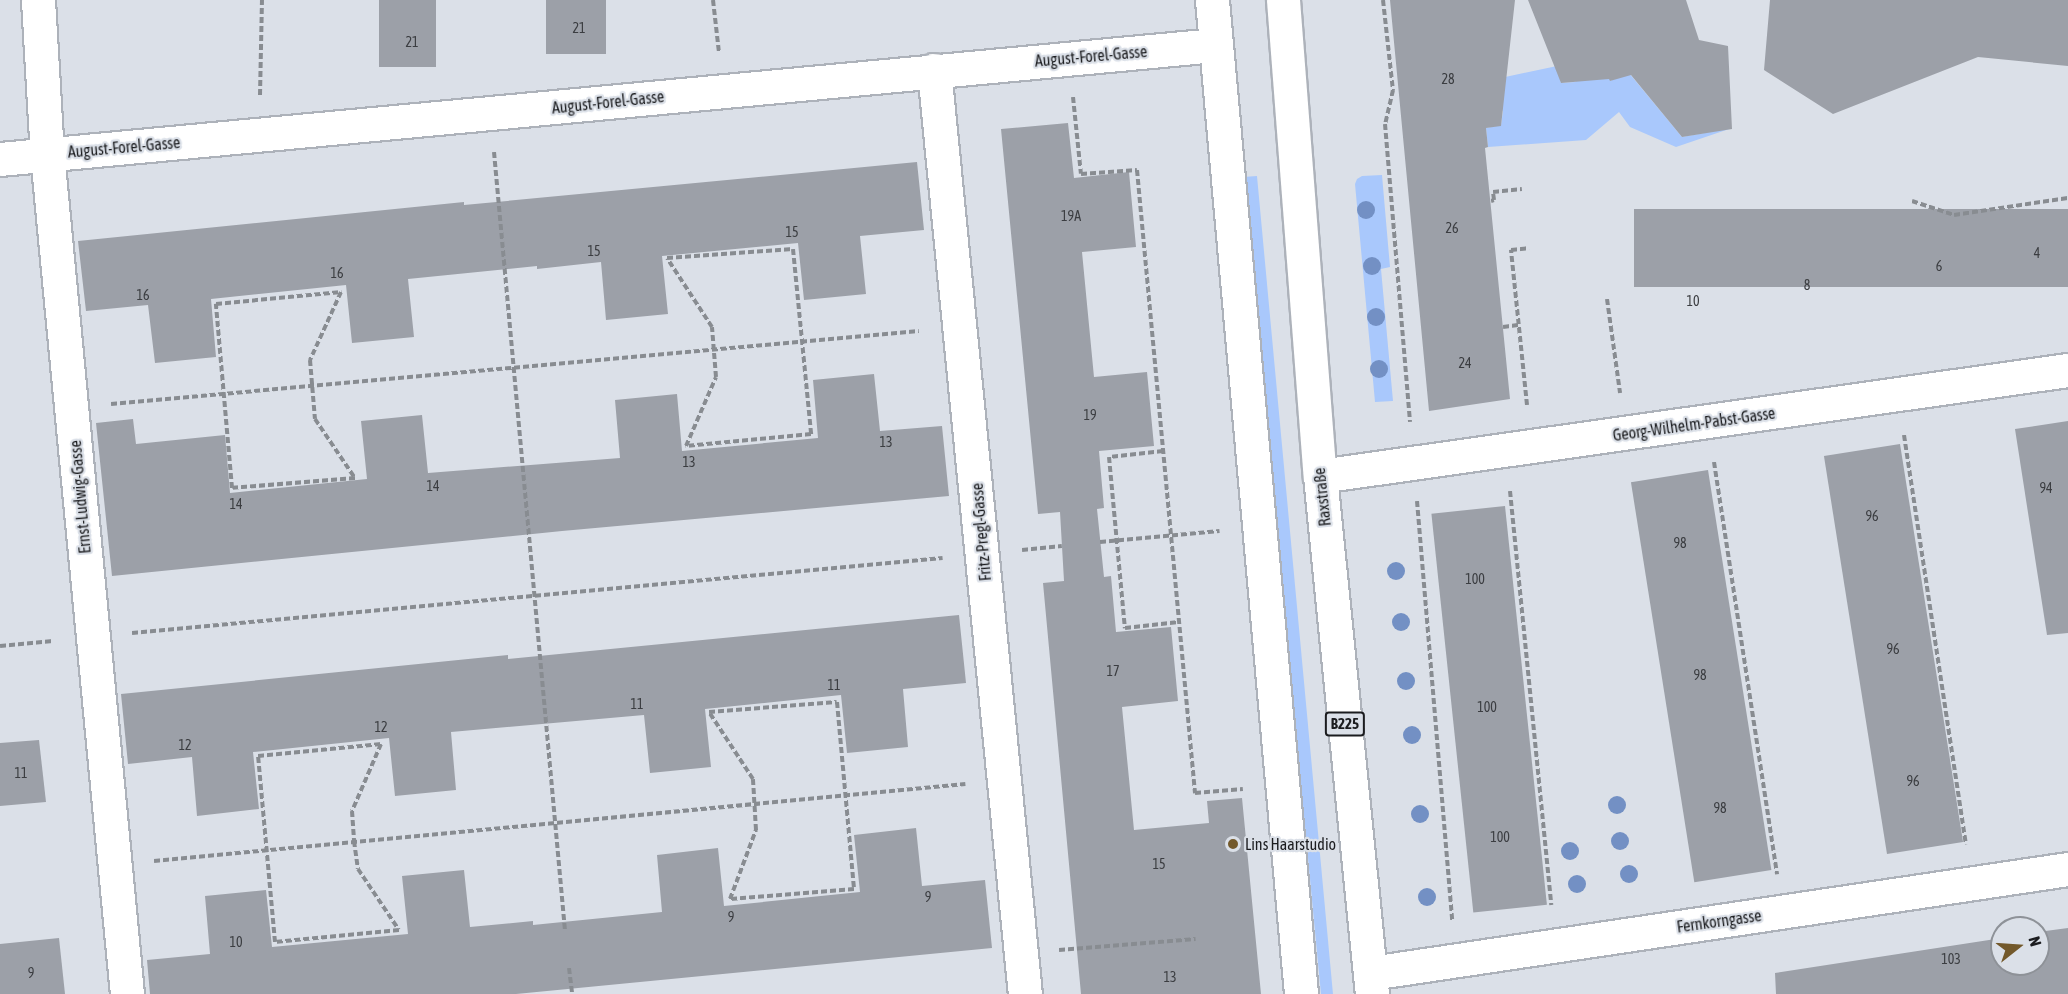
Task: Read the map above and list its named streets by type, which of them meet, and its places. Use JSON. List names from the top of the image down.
{
  "streets": {
    "street": [
      "August-Forel-Gasse",
      "Georg-Wilhelm-Pabst-Gasse",
      "Ernst-Ludwig-Gasse",
      "Raxstraße",
      "Fritz-Pregl-Gasse",
      "B225",
      "Fernkorngasse"
    ]
  },
  "crossings": [
    ["August-Forel-Gasse", "Ernst-Ludwig-Gasse"],
    ["August-Forel-Gasse", "Fritz-Pregl-Gasse"],
    ["Georg-Wilhelm-Pabst-Gasse", "Raxstraße"],
    ["Raxstraße", "Fernkorngasse"]
  ],
  "places": ["Lins Haarstudio"],
  "house_numbers": [
    "21",
    "21",
    "28",
    "19A",
    "26",
    "15",
    "15",
    "4",
    "6",
    "16",
    "8",
    "16",
    "10",
    "24",
    "19",
    "13",
    "13",
    "14",
    "94",
    "14",
    "96",
    "98",
    "100",
    "96",
    "17",
    "98",
    "11",
    "11",
    "100",
    "12",
    "12",
    "11",
    "96",
    "98",
    "100",
    "15",
    "9",
    "9",
    "10",
    "103",
    "9",
    "13"
  ],
  "north": "right"
}
